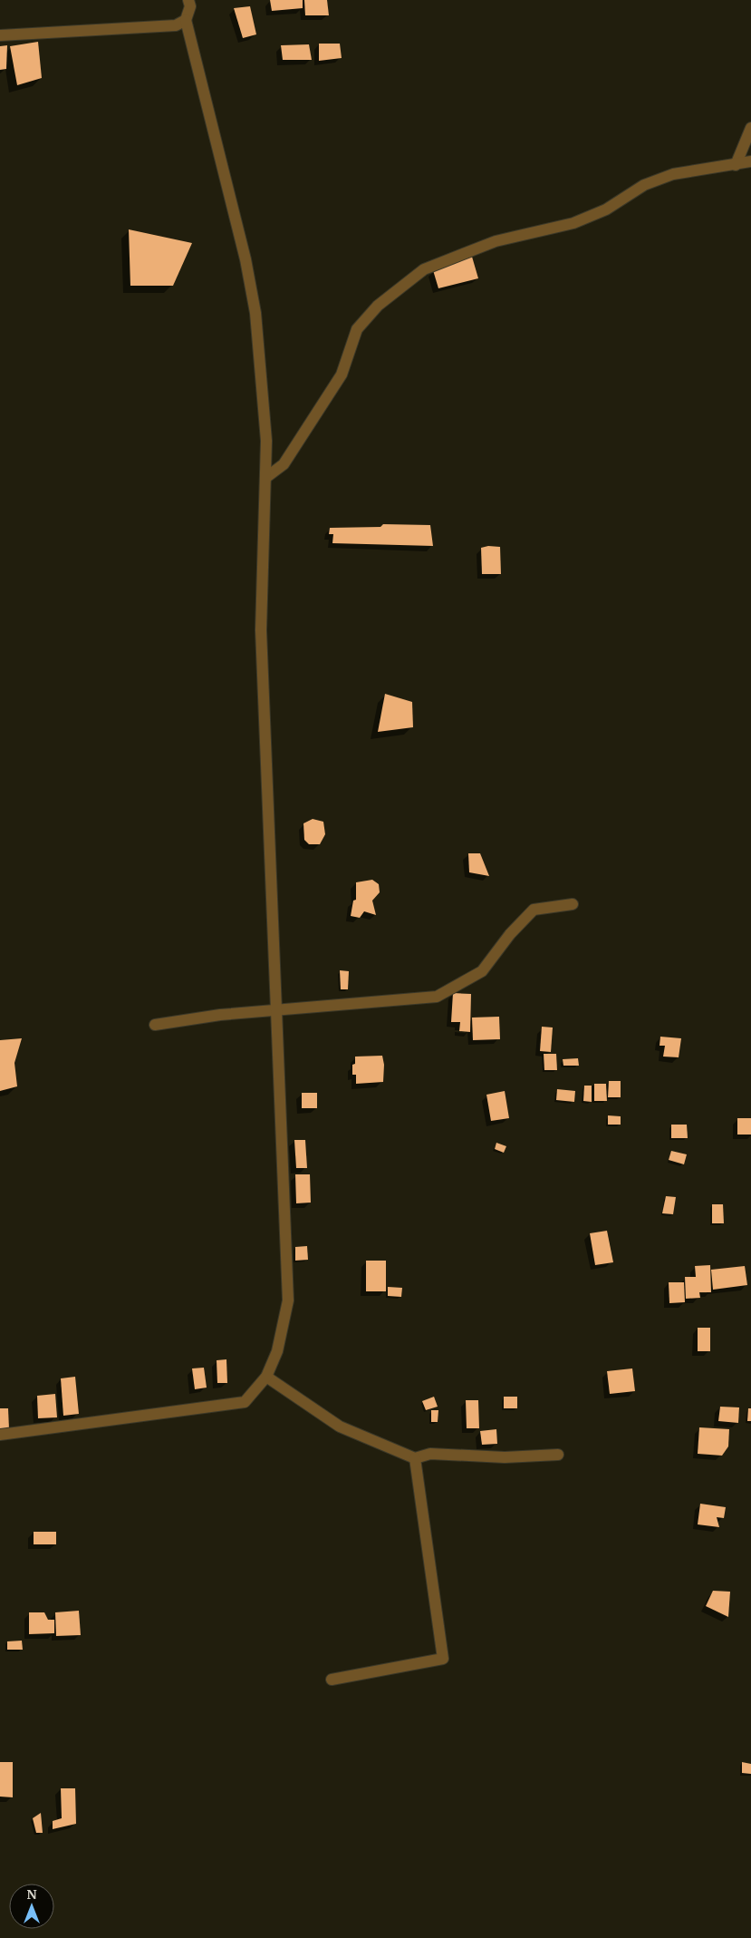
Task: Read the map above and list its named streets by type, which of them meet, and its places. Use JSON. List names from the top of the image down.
{
  "north": "top"
}
